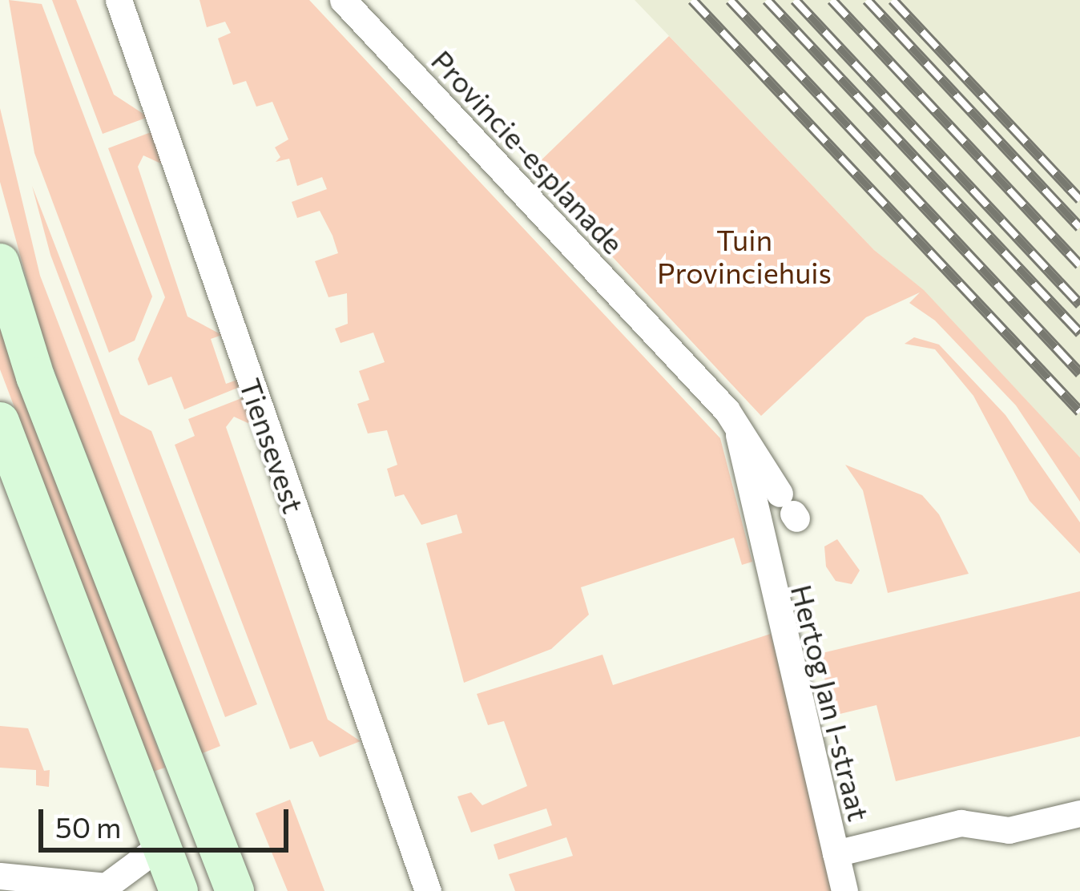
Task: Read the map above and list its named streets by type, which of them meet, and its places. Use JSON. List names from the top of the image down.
{
  "streets": {
    "street": ["Provincie-esplanade", "Tiensevest", "Hertog Jan I-straat"]
  },
  "crossings": [
    ["Provincie-esplanade", "Hertog Jan I-straat"]
  ],
  "parks": ["Tuin Provinciehuis"],
  "scale_bar": "50 m"
}
